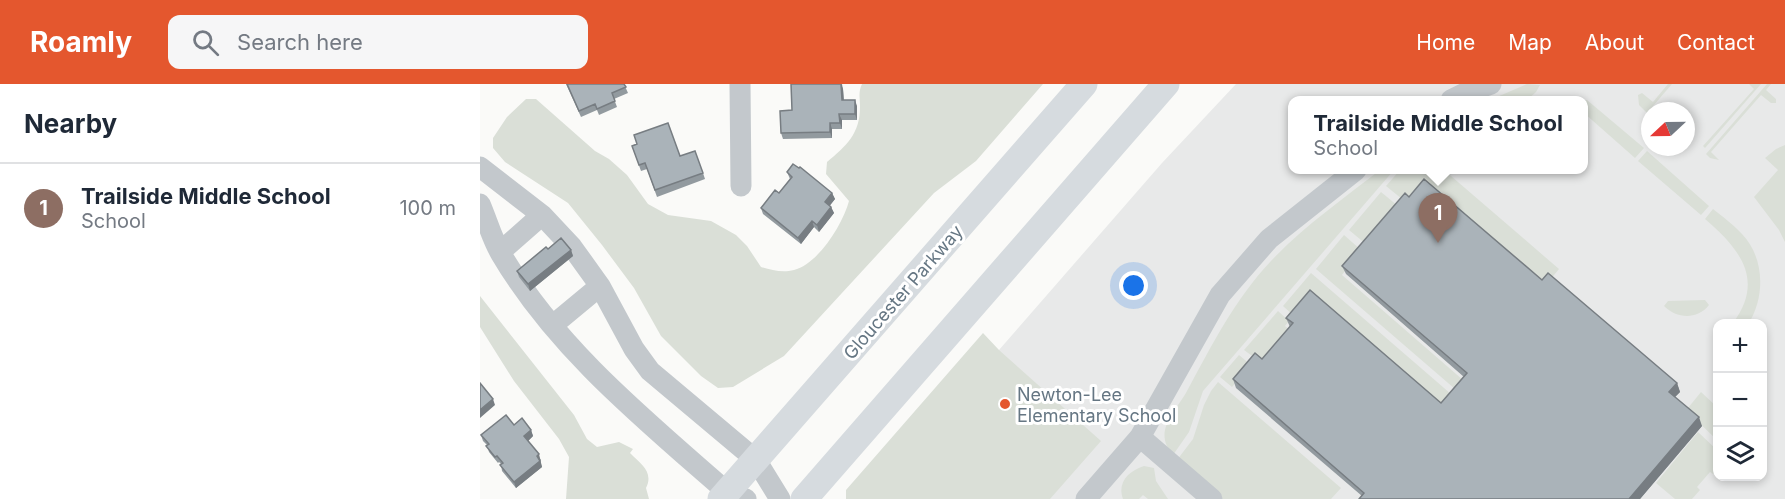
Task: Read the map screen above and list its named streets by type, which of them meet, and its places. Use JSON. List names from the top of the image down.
{
  "streets": {
    "main road": ["Gloucester Parkway"]
  },
  "places": ["Newton-Lee Elementary School"],
  "north": "left",
  "page": {
    "header": "Roamly",
    "search": "Search here",
    "nav": [
      "Home",
      "Map",
      "About",
      "Contact"
    ],
    "heading": "Nearby",
    "popup": ["Trailside Middle School", "School"],
    "list": [
      {
        "mark": "1",
        "name": "Trailside Middle School",
        "note": "School",
        "value": "100 m"
      }
    ],
    "pins": "1",
    "map_buttons": ["+", "−"]
  }
}
